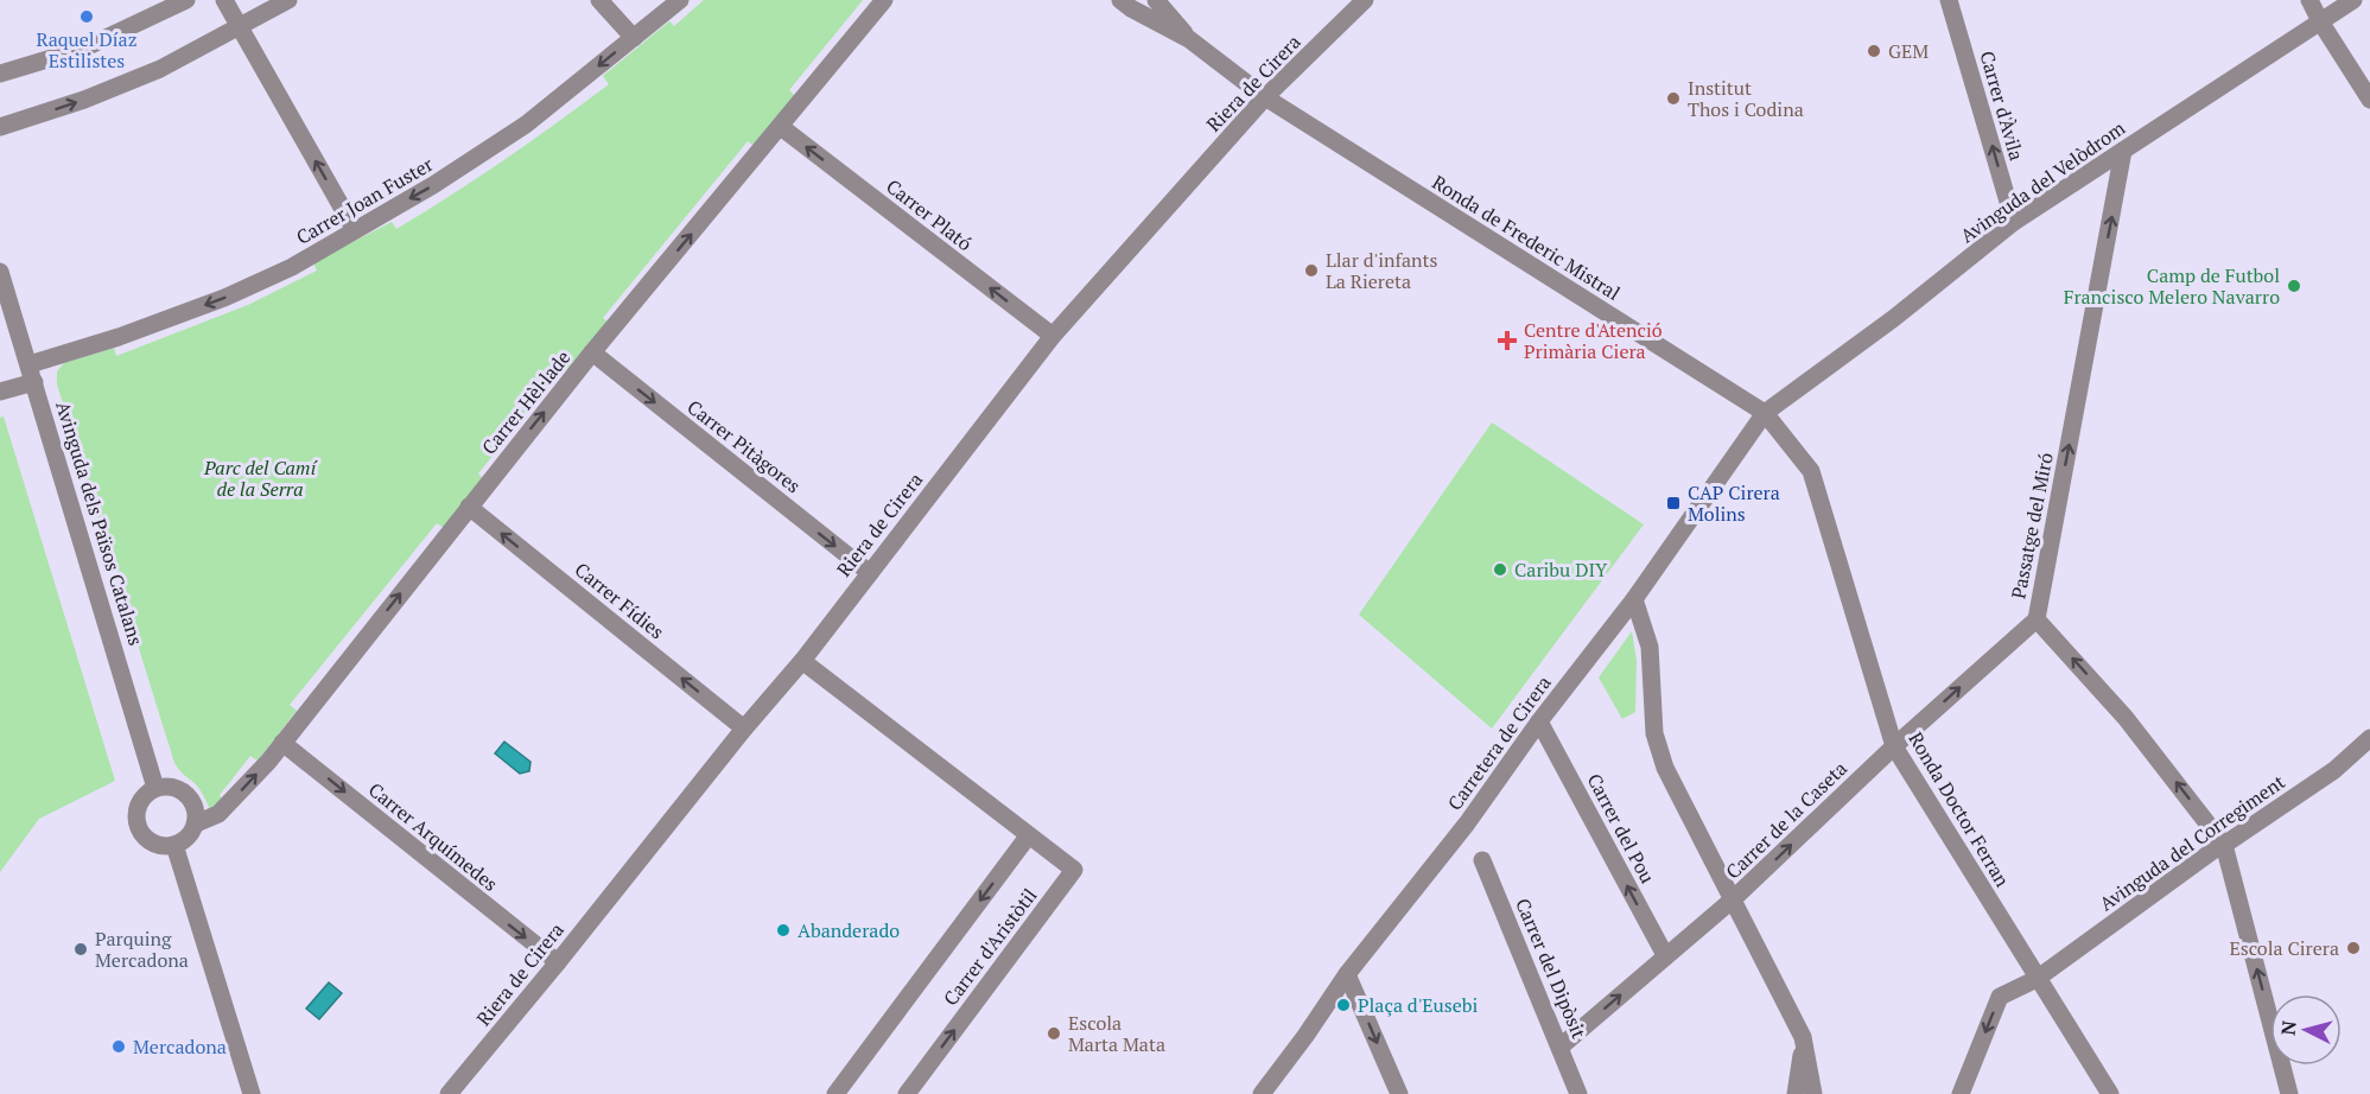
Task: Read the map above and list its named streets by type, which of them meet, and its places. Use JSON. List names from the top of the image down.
{
  "streets": {
    "street": [
      "Riera de Cirera",
      "Carrer d'Àvila",
      "Avinguda del Velòdrom",
      "Carrer Joan Fuster",
      "Carrer Plató",
      "Ronda de Frederic Mistral",
      "Carrer Hèl·lade",
      "Carrer Pitàgores",
      "Avinguda dels Països Catalans",
      "Passatge del Miró",
      "Carrer Fídies",
      "Carretera de Cirera",
      "Ronda Doctor Ferran",
      "Carrer de la Caseta",
      "Carrer del Pou",
      "Carrer Arquímedes",
      "Avinguda del Corregiment",
      "Carrer d'Aristòtil",
      "Carrer del Dipòsit"
    ]
  },
  "crossings": [
    ["Riera de Cirera", "Carrer Plató"],
    ["Riera de Cirera", "Ronda de Frederic Mistral"],
    ["Riera de Cirera", "Carrer Pitàgores"],
    ["Riera de Cirera", "Carrer Fídies"],
    ["Riera de Cirera", "Carrer Arquímedes"],
    ["Riera de Cirera", "Carrer d'Aristòtil"],
    ["Carrer d'Àvila", "Avinguda del Velòdrom"],
    ["Avinguda del Velòdrom", "Ronda de Frederic Mistral"],
    ["Avinguda del Velòdrom", "Passatge del Miró"],
    ["Avinguda del Velòdrom", "Carretera de Cirera"],
    ["Avinguda del Velòdrom", "Ronda Doctor Ferran"],
    ["Carrer Joan Fuster", "Avinguda dels Països Catalans"],
    ["Carrer Plató", "Carrer Hèl·lade"],
    ["Ronda de Frederic Mistral", "Carretera de Cirera"],
    ["Ronda de Frederic Mistral", "Ronda Doctor Ferran"],
    ["Carrer Hèl·lade", "Carrer Pitàgores"],
    ["Carrer Hèl·lade", "Avinguda dels Països Catalans"],
    ["Carrer Hèl·lade", "Carrer Fídies"],
    ["Carrer Hèl·lade", "Carrer Arquímedes"],
    ["Passatge del Miró", "Carrer de la Caseta"],
    ["Passatge del Miró", "Avinguda del Corregiment"],
    ["Carretera de Cirera", "Ronda Doctor Ferran"],
    ["Carretera de Cirera", "Carrer del Pou"],
    ["Ronda Doctor Ferran", "Carrer de la Caseta"],
    ["Ronda Doctor Ferran", "Avinguda del Corregiment"],
    ["Carrer de la Caseta", "Carrer del Pou"],
    ["Carrer de la Caseta", "Carrer del Dipòsit"]
  ],
  "one_way": [
    "Carrer d'Àvila",
    "Carrer Joan Fuster",
    "Carrer Plató",
    "Carrer Hèl·lade",
    "Carrer Pitàgores",
    "Passatge del Miró",
    "Carrer Fídies",
    "Carrer de la Caseta",
    "Carrer Arquímedes"
  ],
  "parks": ["Parc del Camí de la Serra"],
  "places": {
    "other": [
      "Raquel Díaz Estilistes",
      "GEM",
      "Institut Thos i Codina",
      "Llar d'infants La Riereta",
      "Camp de Futbol Francisco Melero Navarro",
      "Caribu DIY",
      "Abanderado",
      "Escola Cirera",
      "Parquing Mercadona",
      "Plaça d'Eusebi",
      "Escola Marta Mata",
      "Mercadona"
    ],
    "health": ["Centre d'Atenció Primària Ciera"],
    "transit": ["CAP Cirera Molins"]
  },
  "north": "left"
}
